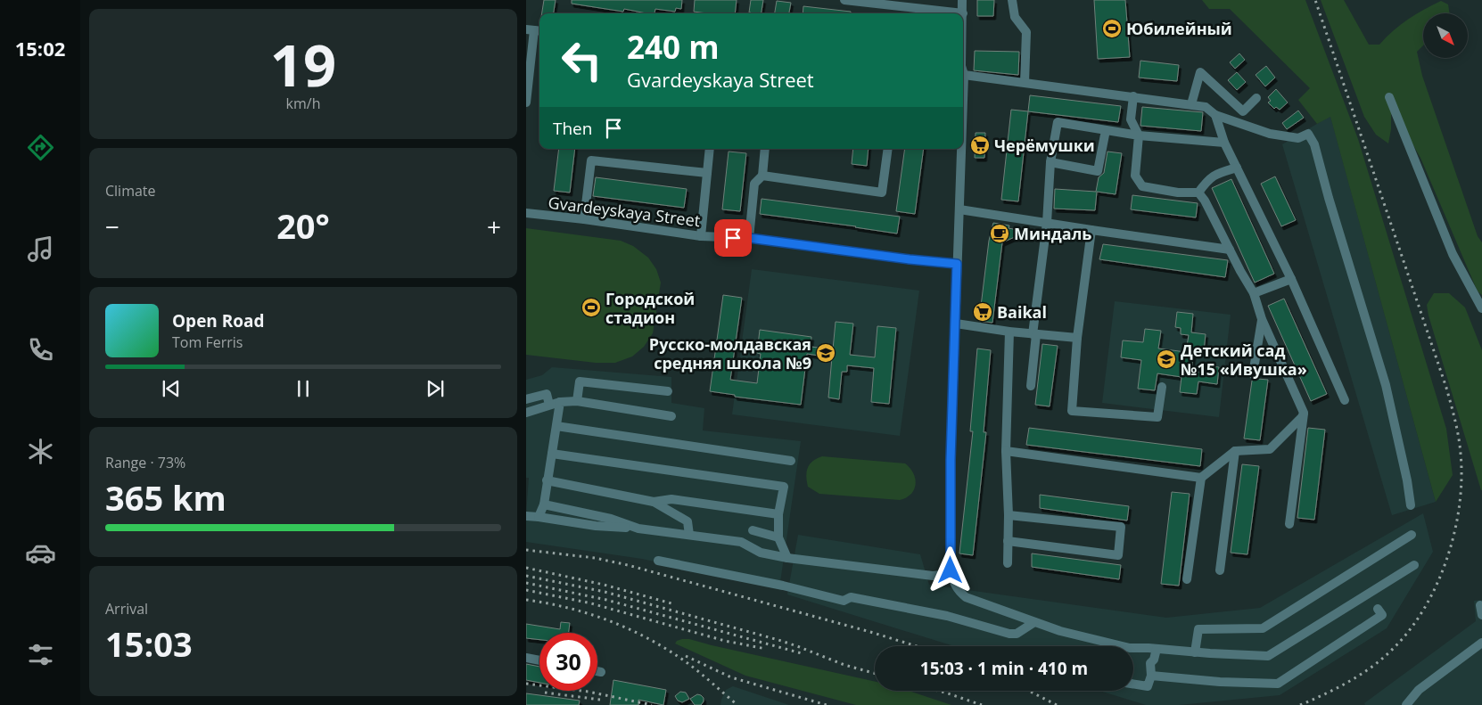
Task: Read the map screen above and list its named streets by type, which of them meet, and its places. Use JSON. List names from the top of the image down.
{
  "streets": {
    "street": ["Gvardeyskaya Street"]
  },
  "places": {
    "sports": ["Юбилейный", "Городской стадион"],
    "supermarket": ["Черёмушки", "Baikal"],
    "cafe": ["Миндаль"],
    "school or university": ["Русско-молдавская средняя школа №9", "Детский сад №15 «Ивушка»"]
  },
  "north": "bottom right",
  "page": {
    "tabs": "15:02",
    "tile": [
      ["19", "km/h"],
      "Climate",
      ["Range · 73%", "365 km"],
      ["Arrival", "15:03"]
    ],
    "turn": ["240 m", "Gvardeyskaya Street"],
    "then": "Then",
    "heat": ["−", "20°", "+"],
    "song": ["Open Road", "Tom Ferris"],
    "limit": "30",
    "trip": "15:03 · 1 min · 410 m"
  }
}
